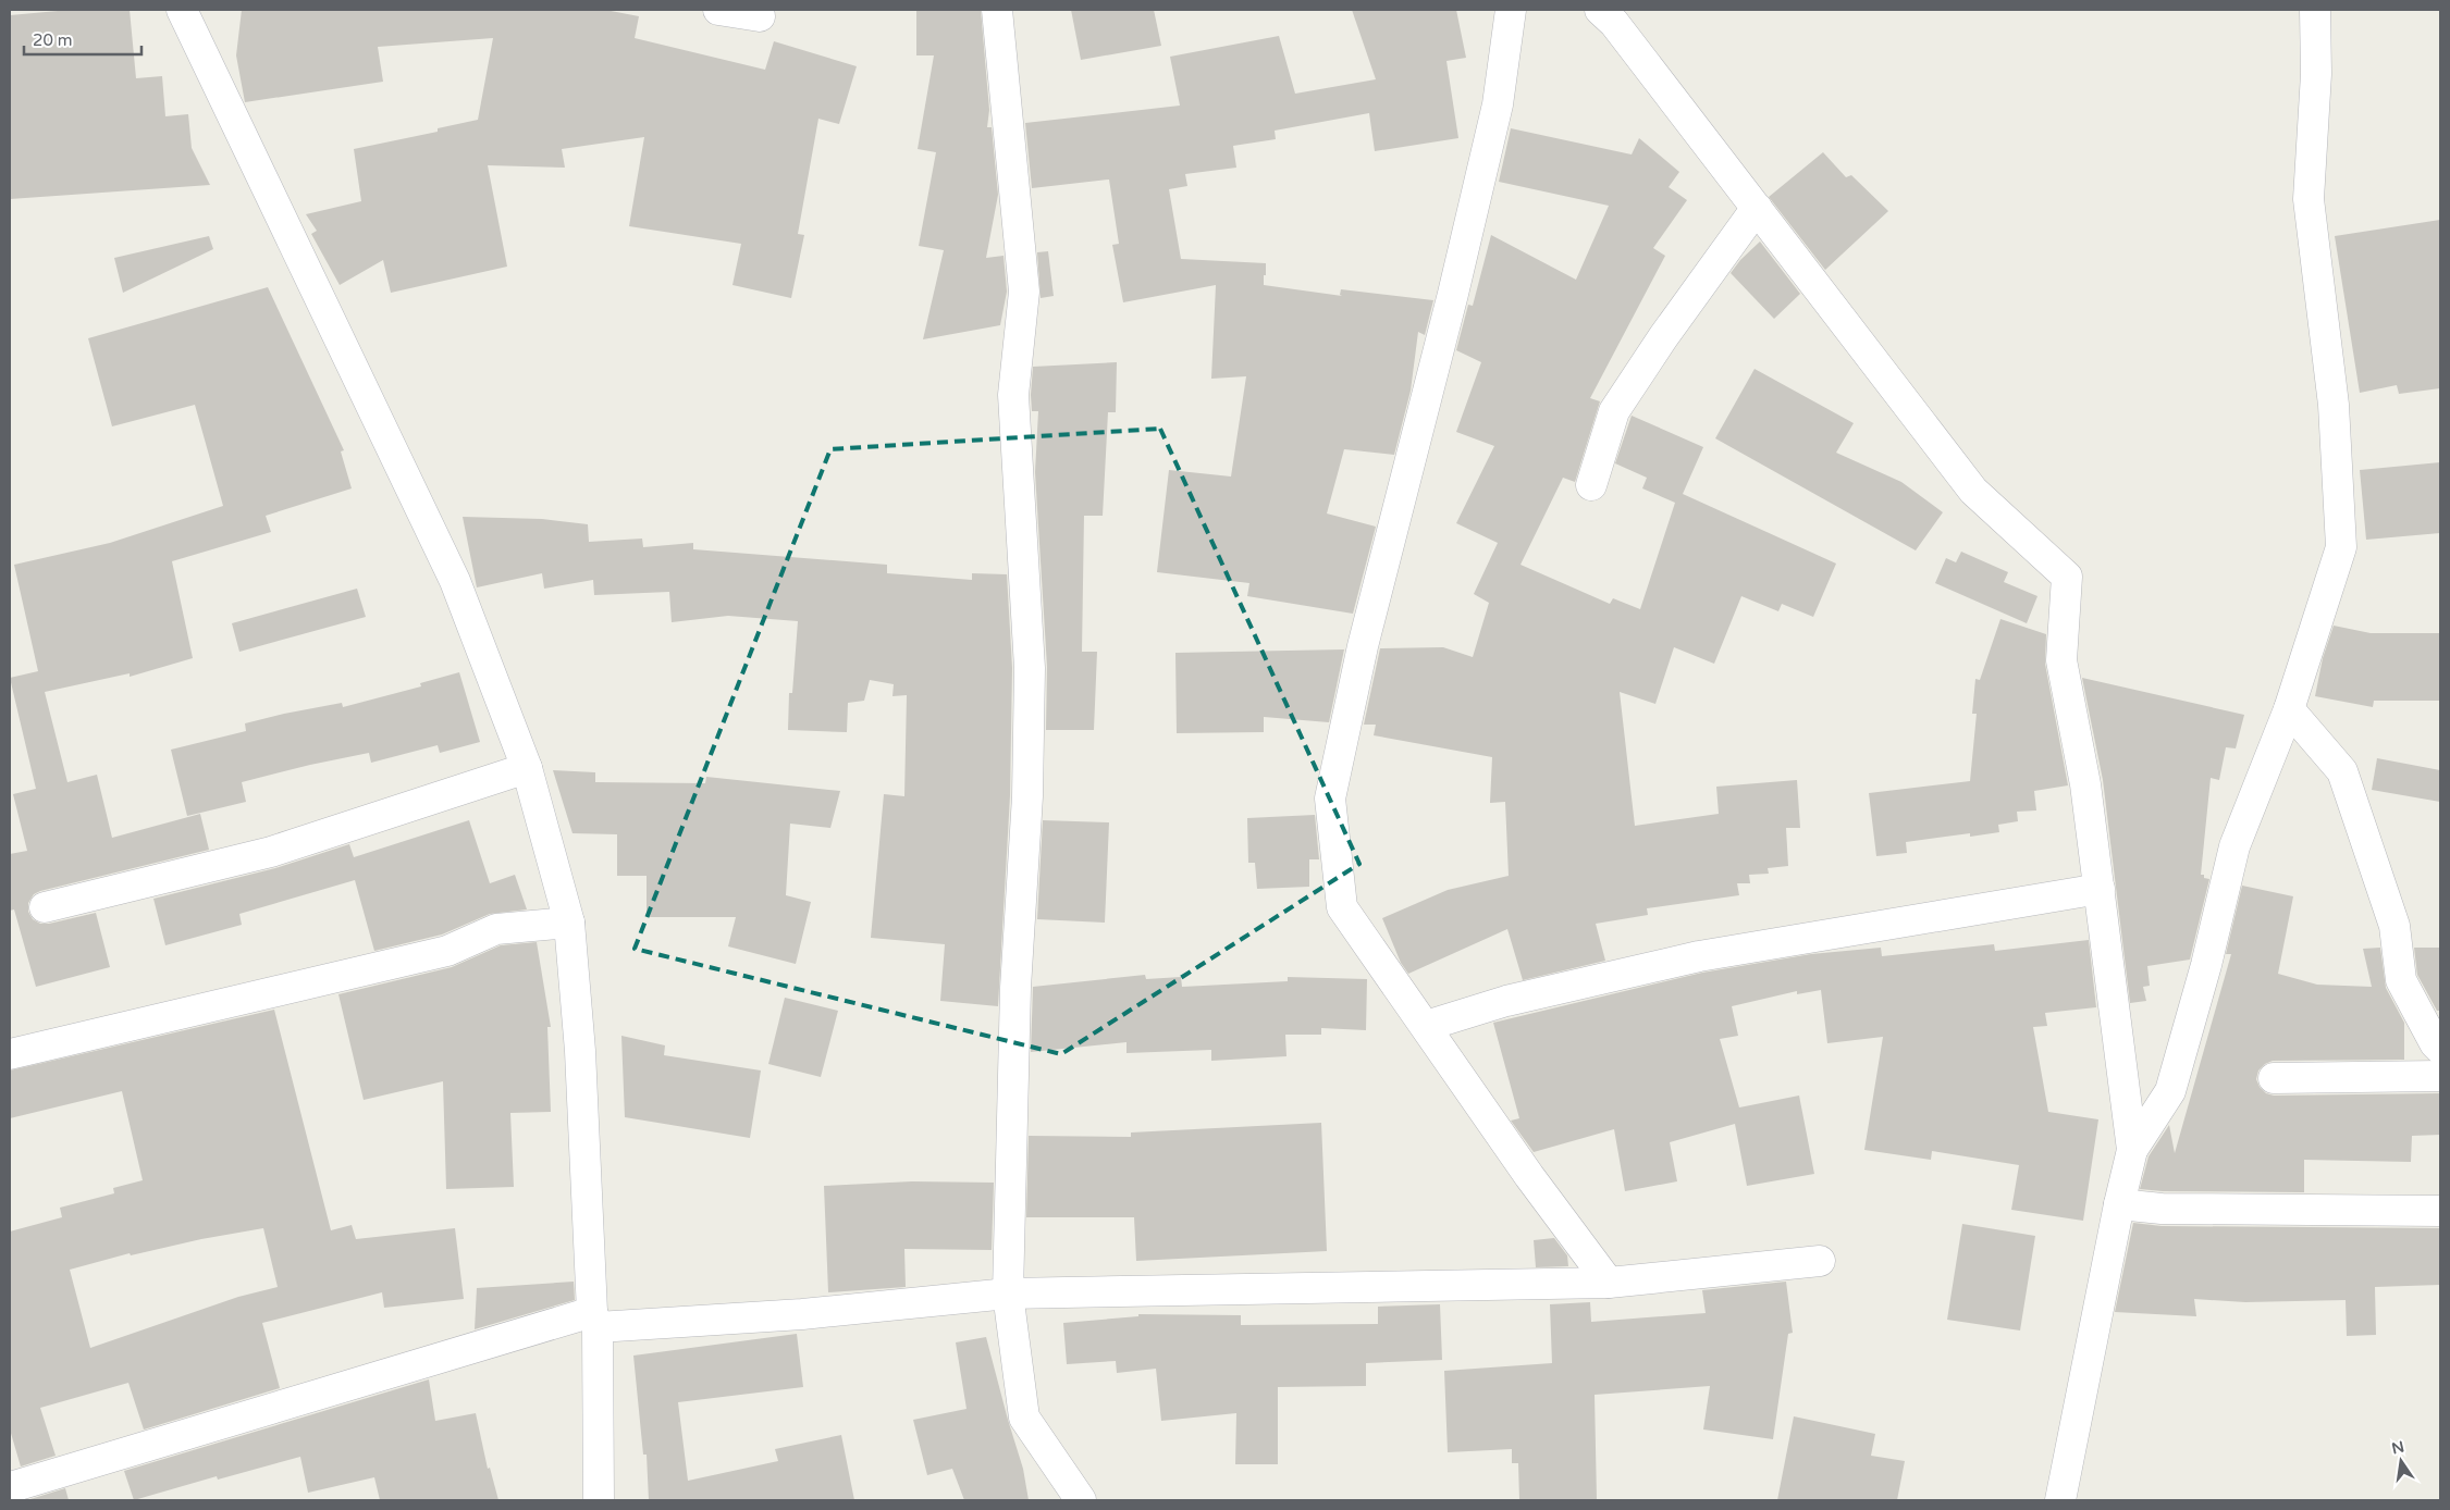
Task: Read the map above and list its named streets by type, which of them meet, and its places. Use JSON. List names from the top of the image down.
{
  "scale_bar": "20 m",
  "north": "top"
}
